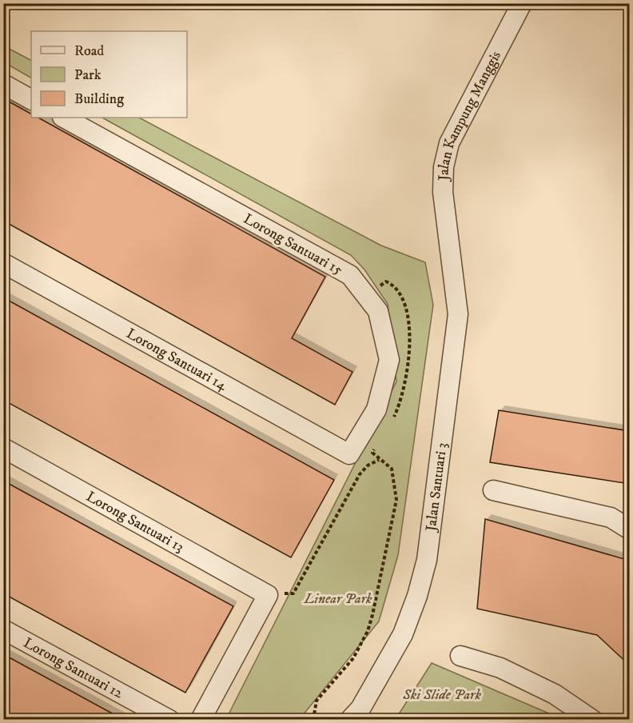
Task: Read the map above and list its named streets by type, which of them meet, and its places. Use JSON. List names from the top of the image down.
{
  "streets": {
    "street": [
      "Jalan Kampung Manggis",
      "Lorong Santuari 15",
      "Lorong Santuari 14",
      "Jalan Santuari 3",
      "Lorong Santuari 13",
      "Lorong Santuari 12"
    ]
  },
  "crossings": [
    ["Jalan Kampung Manggis", "Jalan Santuari 3"],
    ["Lorong Santuari 15", "Lorong Santuari 14"]
  ],
  "parks": ["Linear Park", "Ski Slide Park"],
  "legend": ["Road", "Park", "Building"]
}
